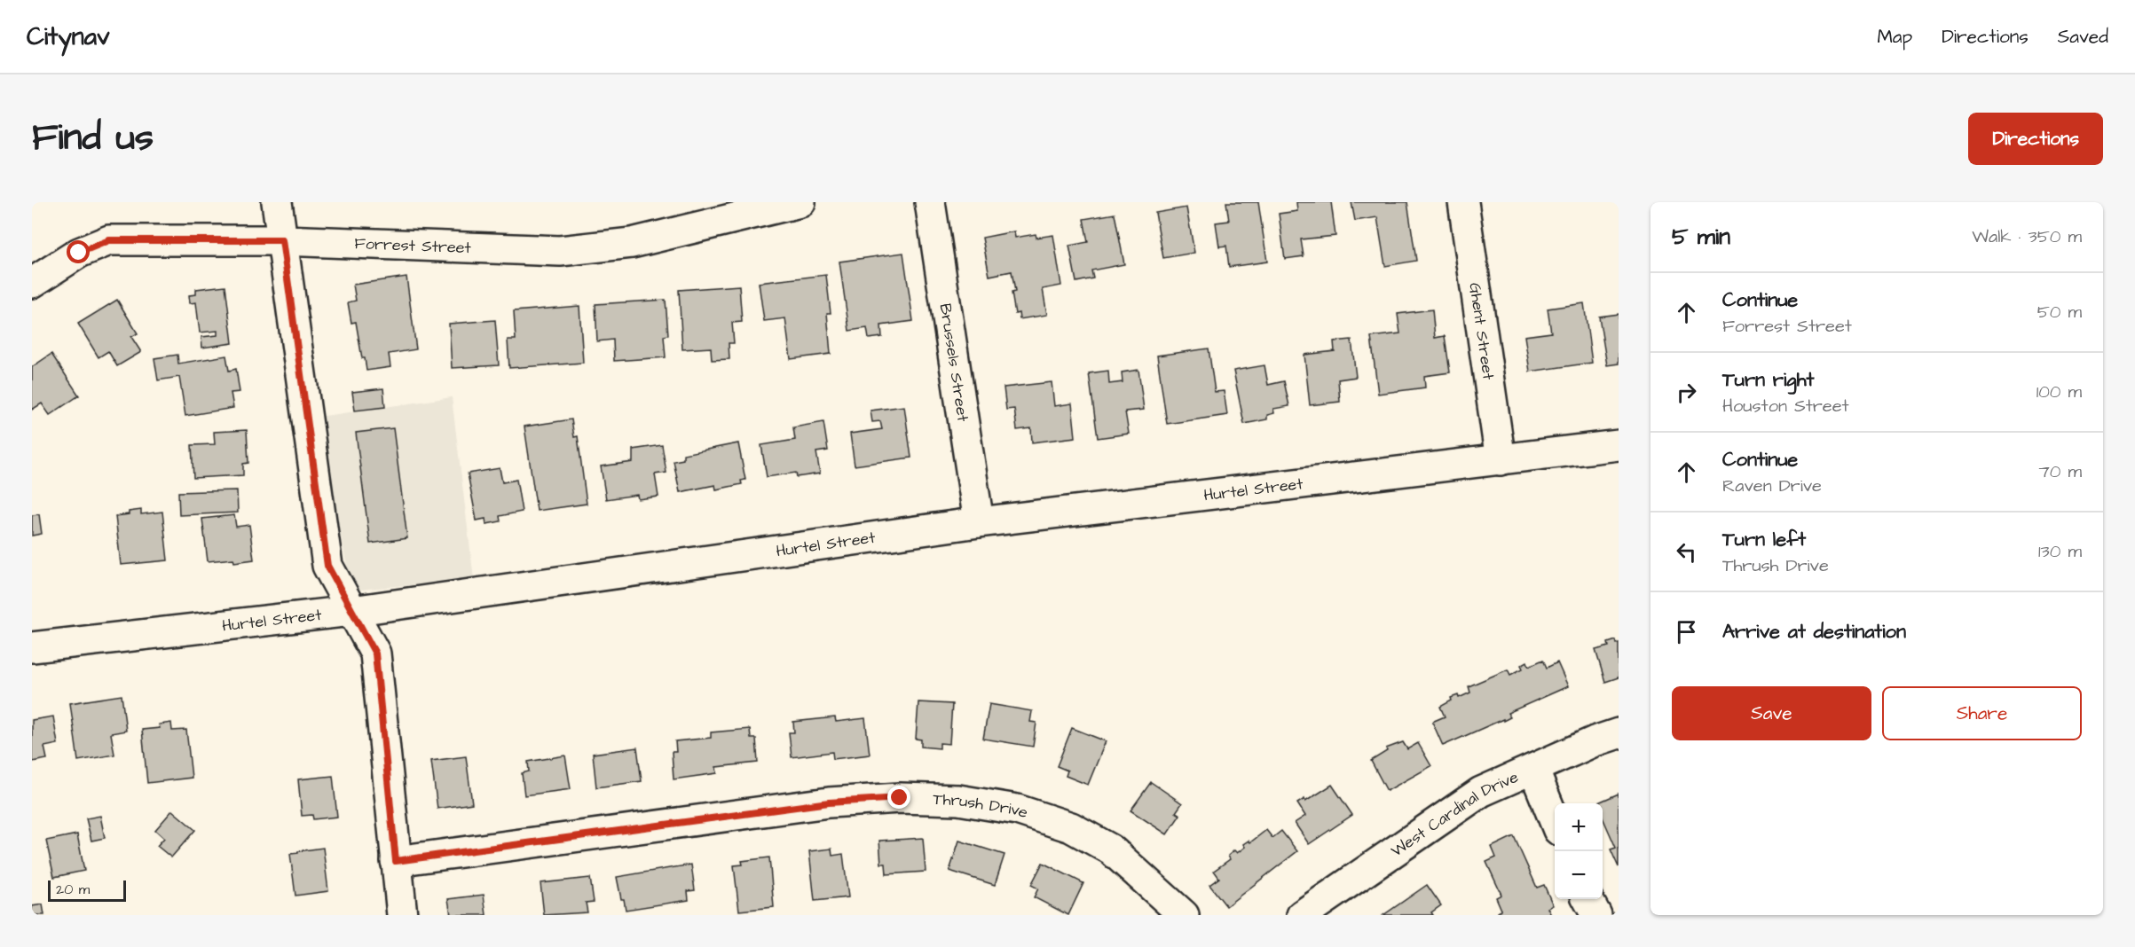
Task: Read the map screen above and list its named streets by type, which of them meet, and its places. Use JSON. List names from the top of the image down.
{
  "streets": {
    "street": [
      "Forrest Street",
      "Ghent Street",
      "Brussels Street",
      "Hurtel Street",
      "Thrush Drive",
      "West Cardinal Drive"
    ]
  },
  "crossings": [
    ["Ghent Street", "Hurtel Street"],
    ["Brussels Street", "Hurtel Street"]
  ],
  "scale_bar": "20 m",
  "page": {
    "header": "Citynav",
    "nav": ["Map", "Directions", "Saved"],
    "title": "Find us",
    "buttons": [
      "Directions",
      ["Save", "Share"]
    ],
    "heading": ["5 min", "Walk · 350 m"],
    "list": [
      ["Continue", "Forrest Street", "50 m"],
      ["Turn right", "Houston Street", "100 m"],
      ["Continue", "Raven Drive", "70 m"],
      ["Turn left", "Thrush Drive", "130 m"],
      "Arrive at destination"
    ],
    "map_buttons": ["+", "−"],
    "scale": "20 m"
  }
}
